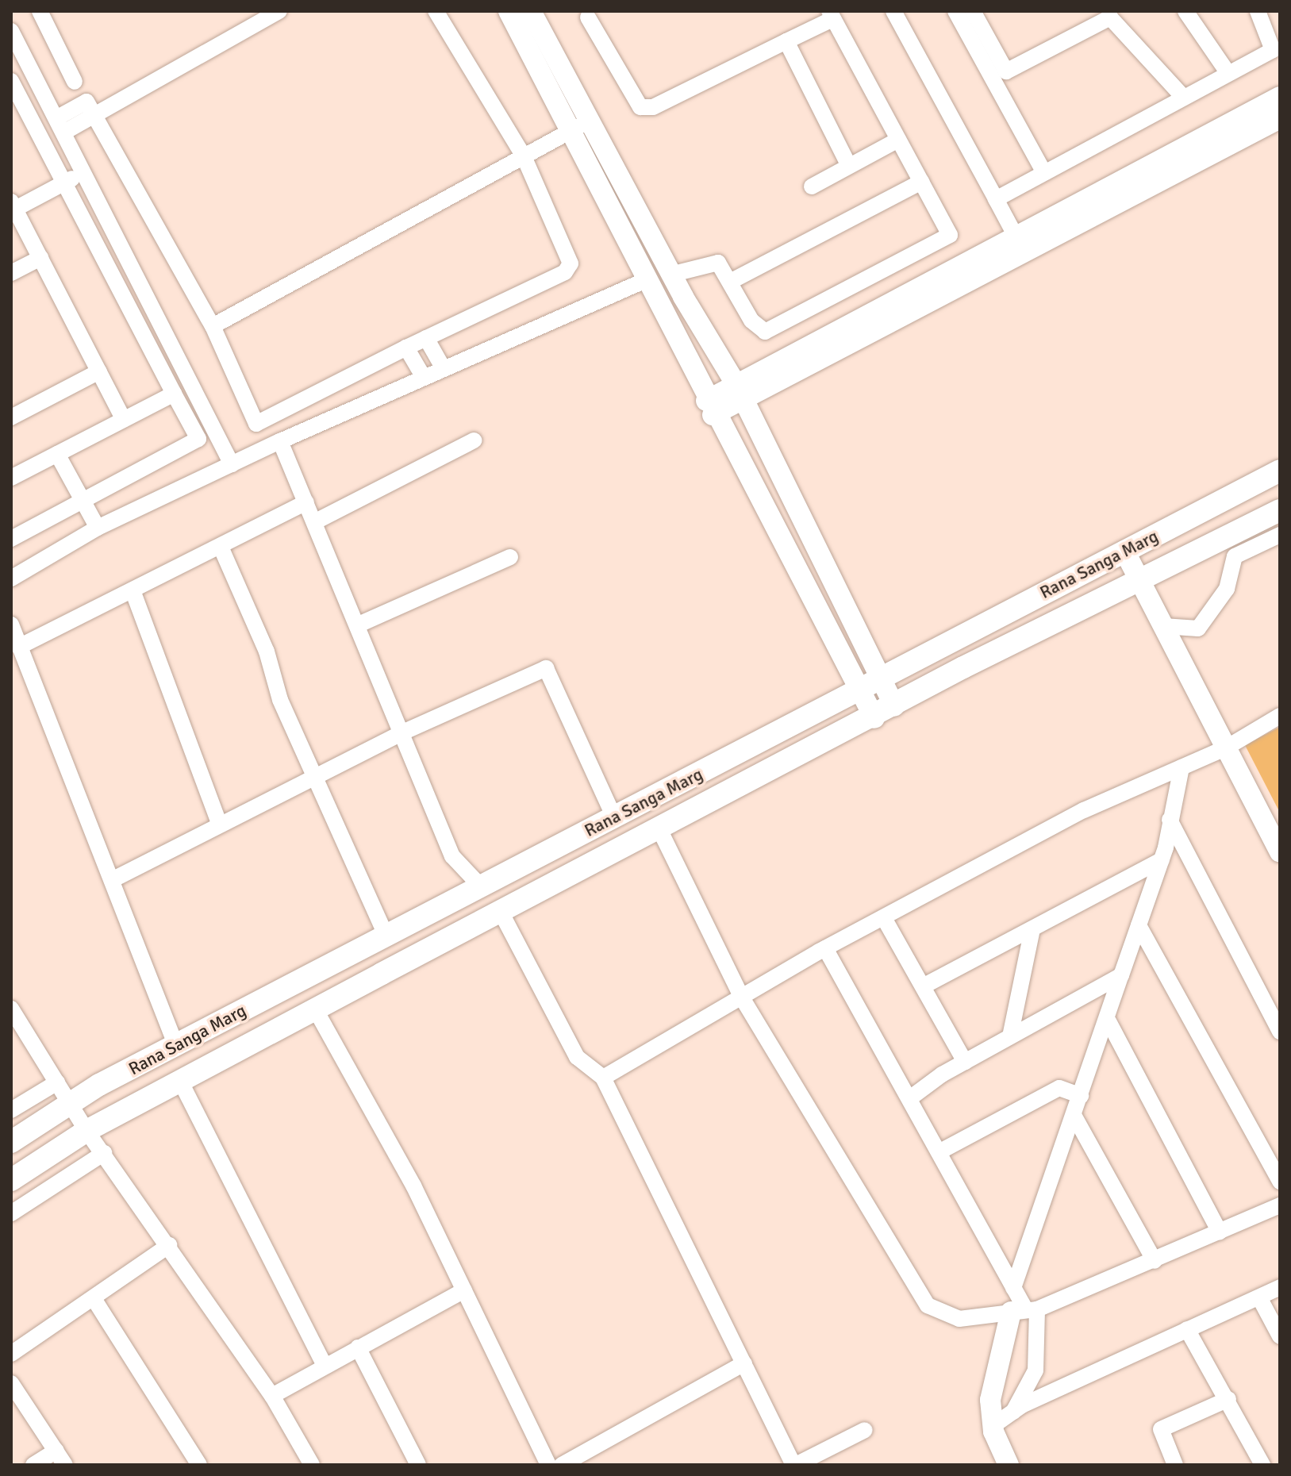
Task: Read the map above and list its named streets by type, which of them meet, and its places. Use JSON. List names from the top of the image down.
{
  "streets": {
    "main road": ["Rana Sanga Marg"]
  }
}
